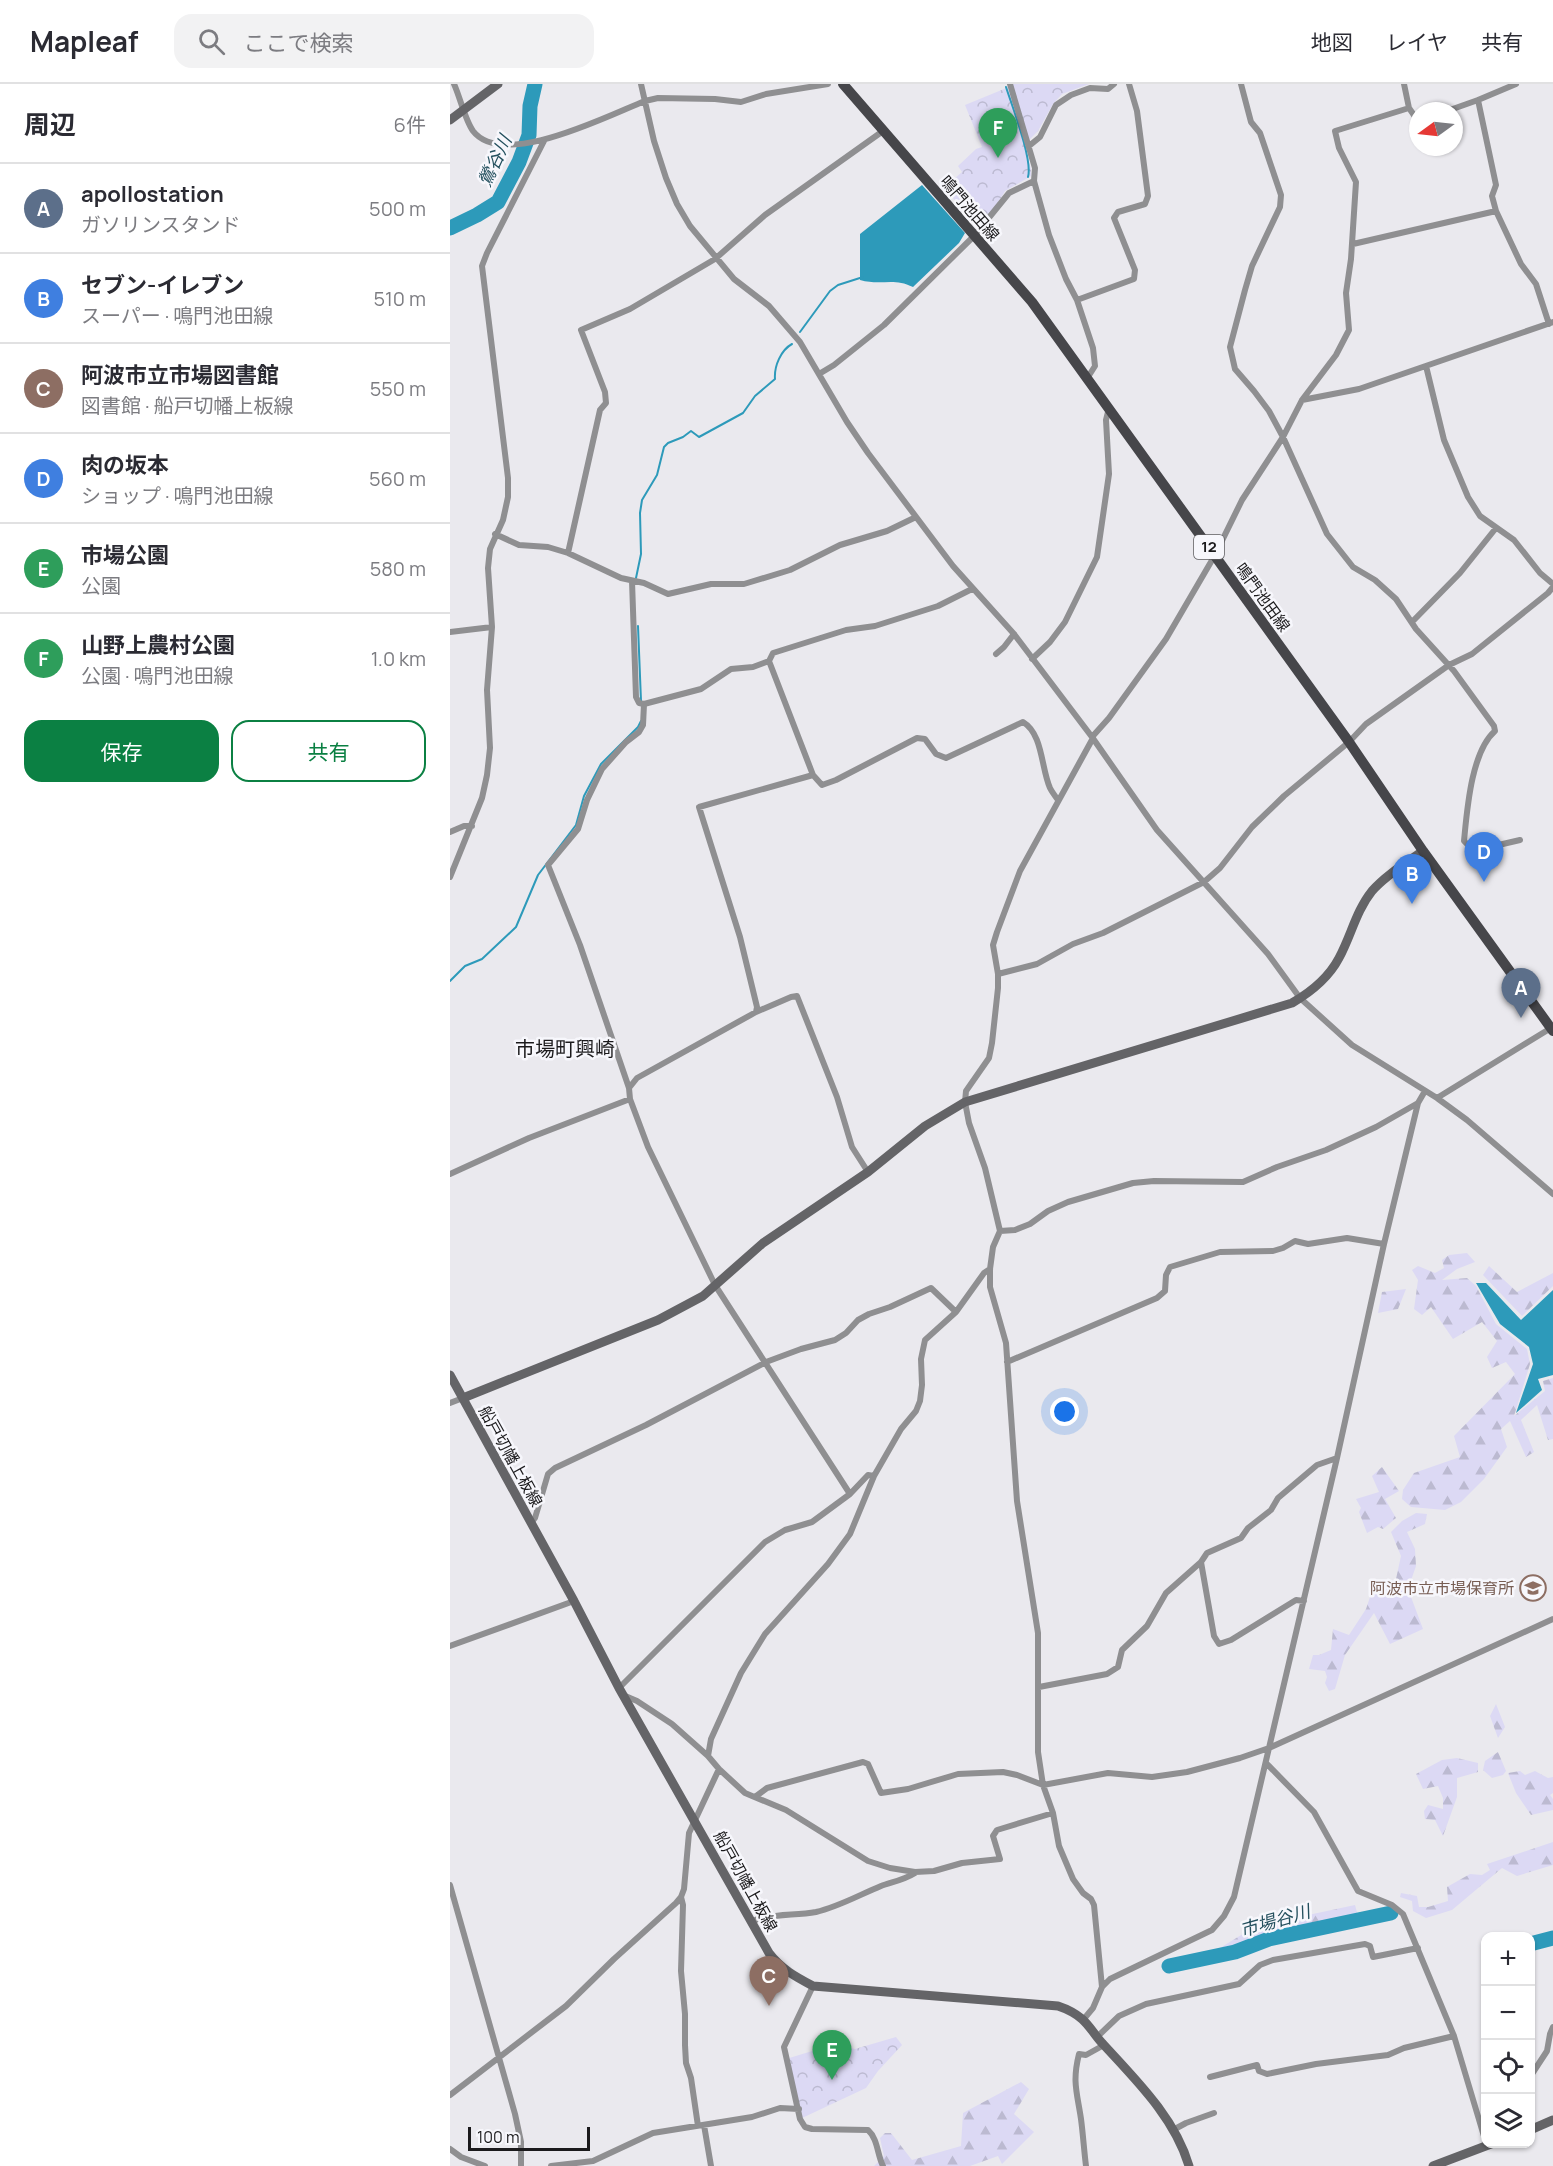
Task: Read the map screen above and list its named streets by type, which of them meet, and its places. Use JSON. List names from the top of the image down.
{
  "streets": {
    "main road": ["鳴門池田線", "12", "船戸切幡上板線"]
  },
  "districts": ["市場町興崎"],
  "water": ["鶯谷川", "市場谷川"],
  "places": {
    "school or university": ["阿波市立市場保育所"]
  },
  "scale_bar": "100 m",
  "north": "left",
  "page": {
    "header": "Mapleaf",
    "search": "ここで検索",
    "nav": ["地図", "レイヤ", "共有"],
    "heading": ["周辺", "6件"],
    "pins": [
      "F",
      "D",
      "B",
      "A",
      "C",
      "E"
    ],
    "list": [
      {
        "mark": "A",
        "name": "apollostation",
        "note": "ガソリンスタンド",
        "value": "500 m"
      },
      {
        "mark": "B",
        "name": "セブン-イレブン",
        "note": "スーパー · 鳴門池田線",
        "value": "510 m"
      },
      {
        "mark": "C",
        "name": "阿波市立市場図書館",
        "note": "図書館 · 船戸切幡上板線",
        "value": "550 m"
      },
      {
        "mark": "D",
        "name": "肉の坂本",
        "note": "ショップ · 鳴門池田線",
        "value": "560 m"
      },
      {
        "mark": "E",
        "name": "市場公園",
        "note": "公園",
        "value": "580 m"
      },
      {
        "mark": "F",
        "name": "山野上農村公園",
        "note": "公園 · 鳴門池田線",
        "value": "1.0 km"
      }
    ],
    "buttons": ["保存", "共有"],
    "map_buttons": ["+", "−"],
    "scale": "100 m"
  }
}
